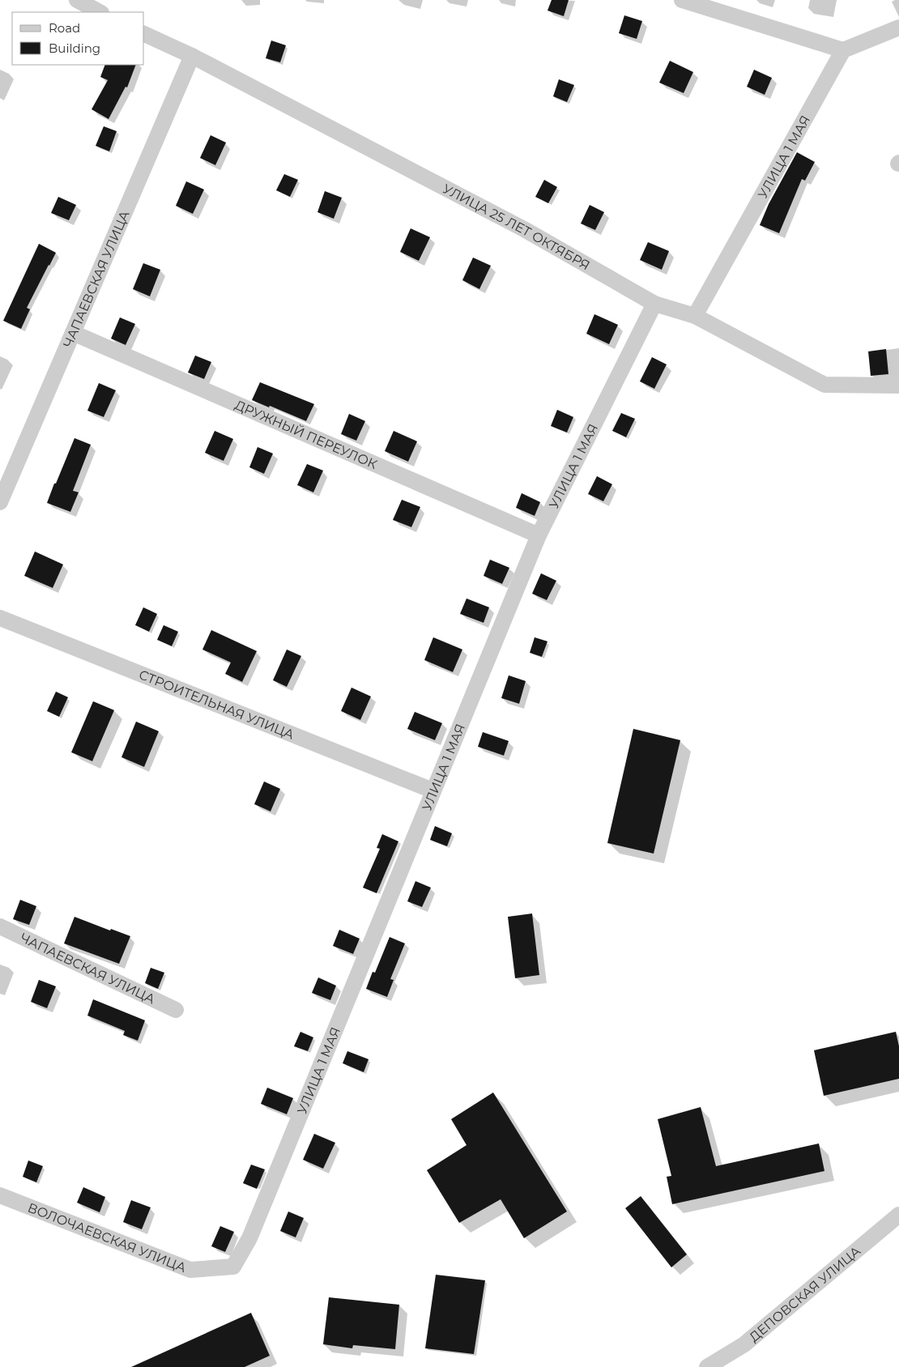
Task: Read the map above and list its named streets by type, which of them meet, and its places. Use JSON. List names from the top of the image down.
{
  "streets": {
    "street": [
      "УЛИЦА 1 МАЯ",
      "УЛИЦА 25 ЛЕТ ОКТЯБРЯ",
      "ЧАПАЕВСКАЯ УЛИЦА",
      "ДРУЖНЫЙ ПЕРЕУЛОК",
      "СТРОИТЕЛЬНАЯ УЛИЦА",
      "ВОЛОЧАЕВСКАЯ УЛИЦА",
      "ДЕПОВСКАЯ УЛИЦА"
    ]
  },
  "crossings": [
    ["УЛИЦА 1 МАЯ", "УЛИЦА 25 ЛЕТ ОКТЯБРЯ"],
    ["УЛИЦА 1 МАЯ", "ДРУЖНЫЙ ПЕРЕУЛОК"],
    ["УЛИЦА 1 МАЯ", "СТРОИТЕЛЬНАЯ УЛИЦА"],
    ["УЛИЦА 1 МАЯ", "ВОЛОЧАЕВСКАЯ УЛИЦА"],
    ["УЛИЦА 25 ЛЕТ ОКТЯБРЯ", "ЧАПАЕВСКАЯ УЛИЦА"],
    ["ЧАПАЕВСКАЯ УЛИЦА", "ДРУЖНЫЙ ПЕРЕУЛОК"]
  ],
  "legend": ["Road", "Building"]
}
